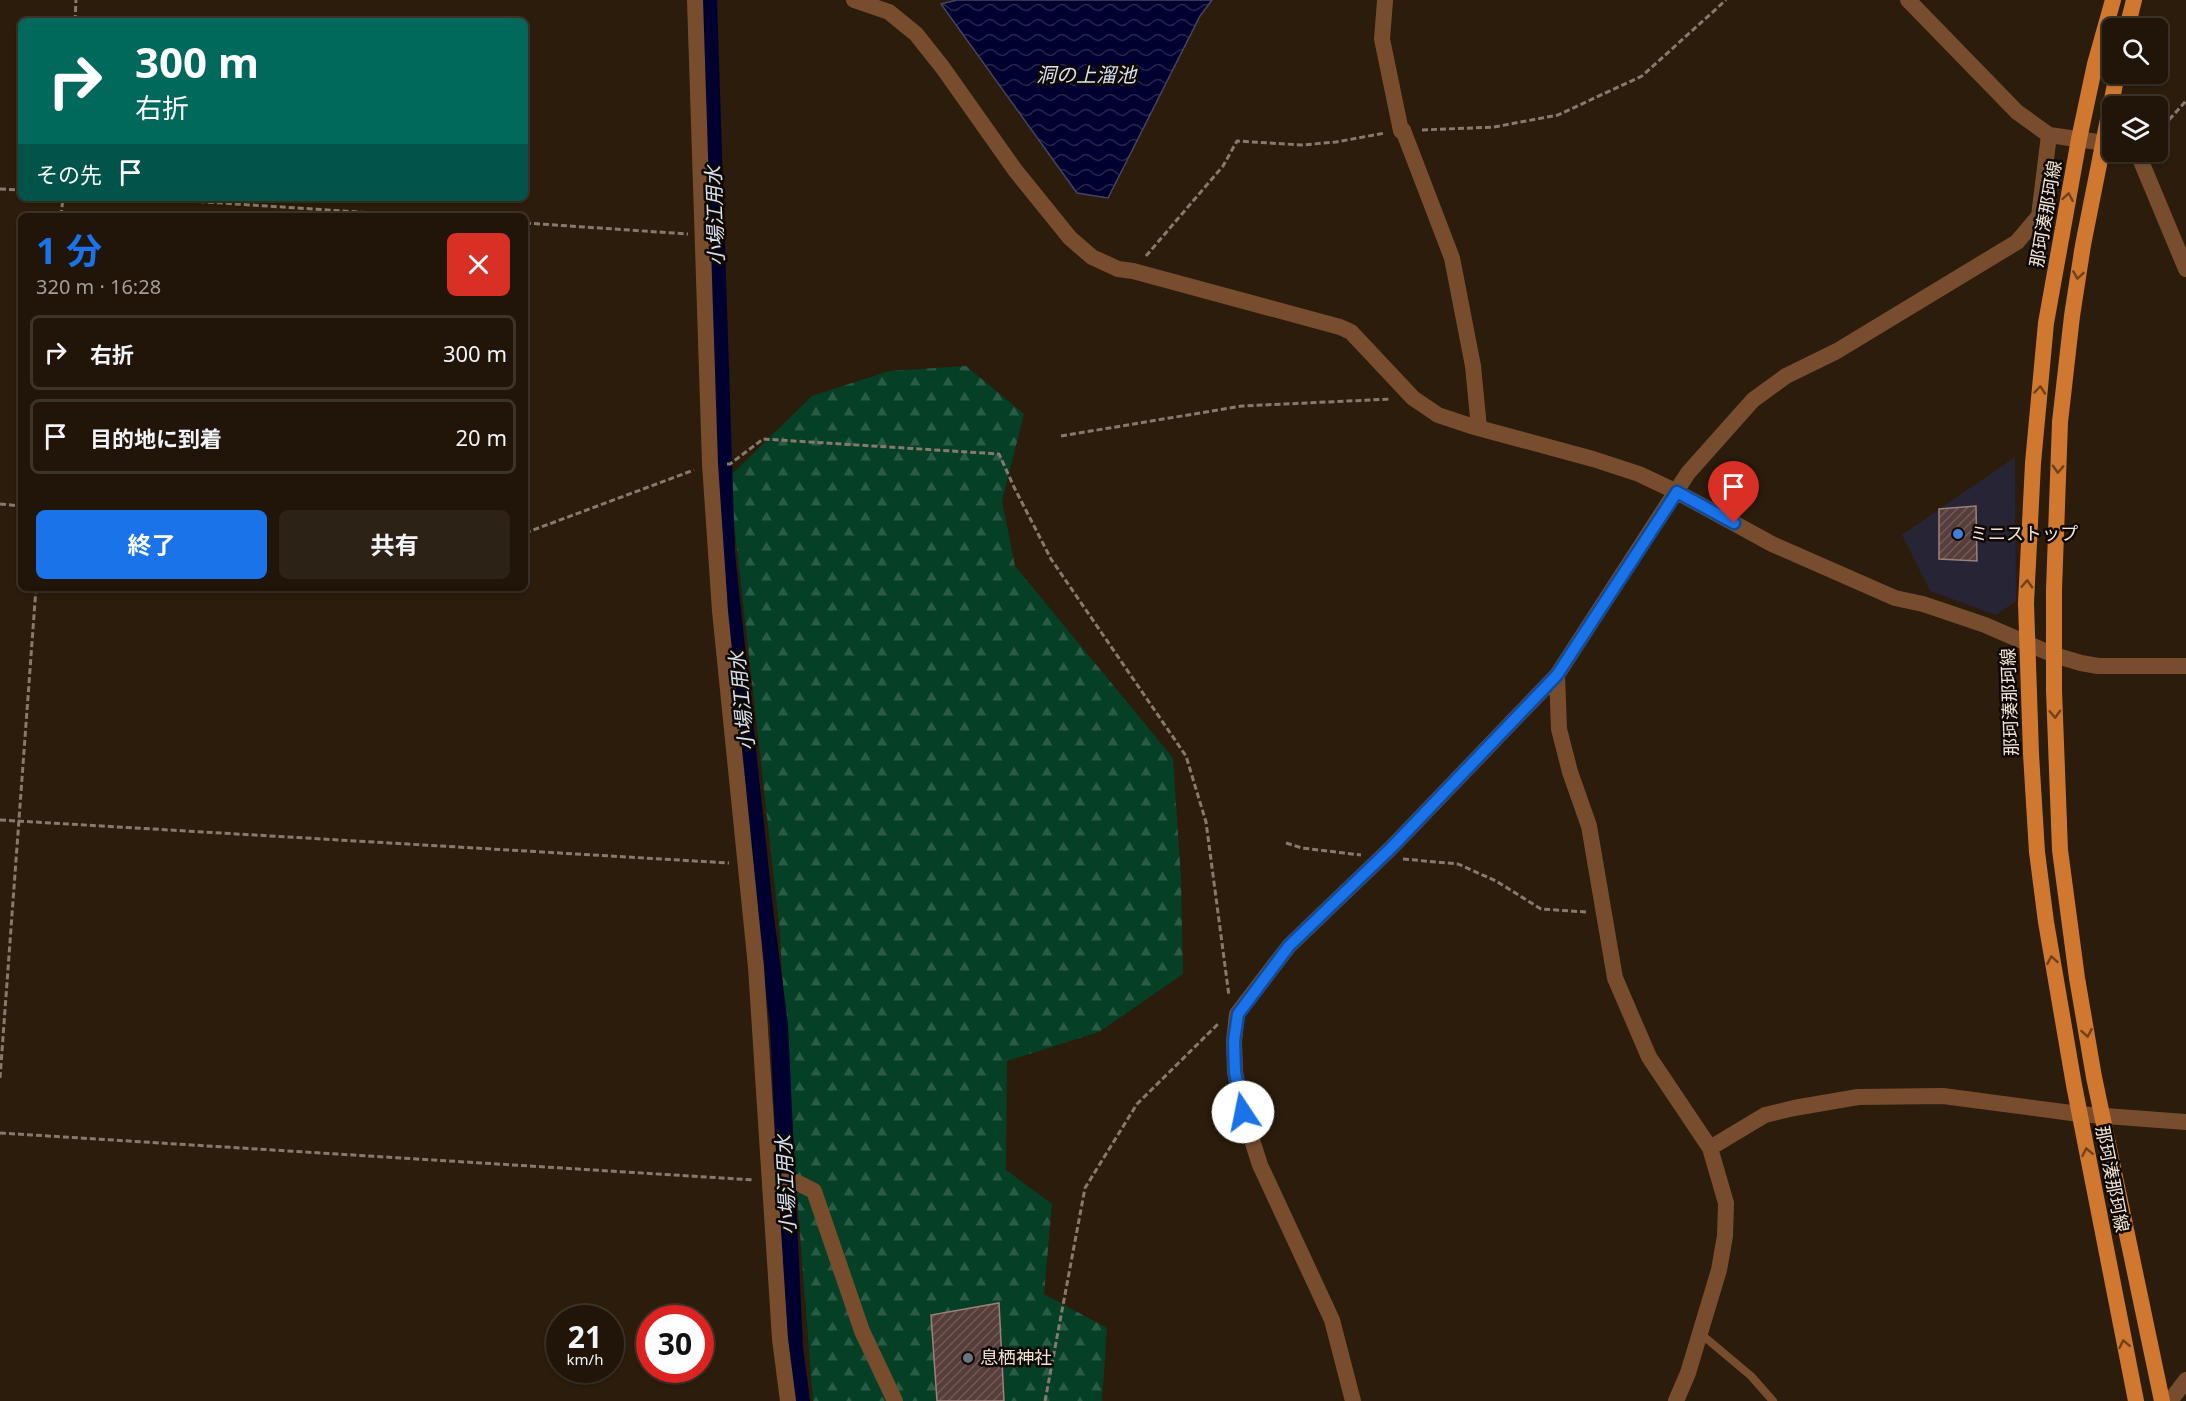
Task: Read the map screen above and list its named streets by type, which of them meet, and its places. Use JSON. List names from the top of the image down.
{
  "streets": {
    "main road": ["那珂湊那珂線"]
  },
  "water": ["洞の上溜池", "小場江用水"],
  "places": ["ミニストップ", "息栖神社"],
  "page": {
    "turn": ["300 m", "右折"],
    "then": "その先",
    "heading": ["1 分", "320 m · 16:28"],
    "list": [
      {
        "name": "右折",
        "value": "300 m"
      },
      {
        "name": "目的地に到着",
        "value": "20 m"
      }
    ],
    "buttons": ["終了", "共有"],
    "speed": "21 km/h",
    "limit": "30"
  }
}
